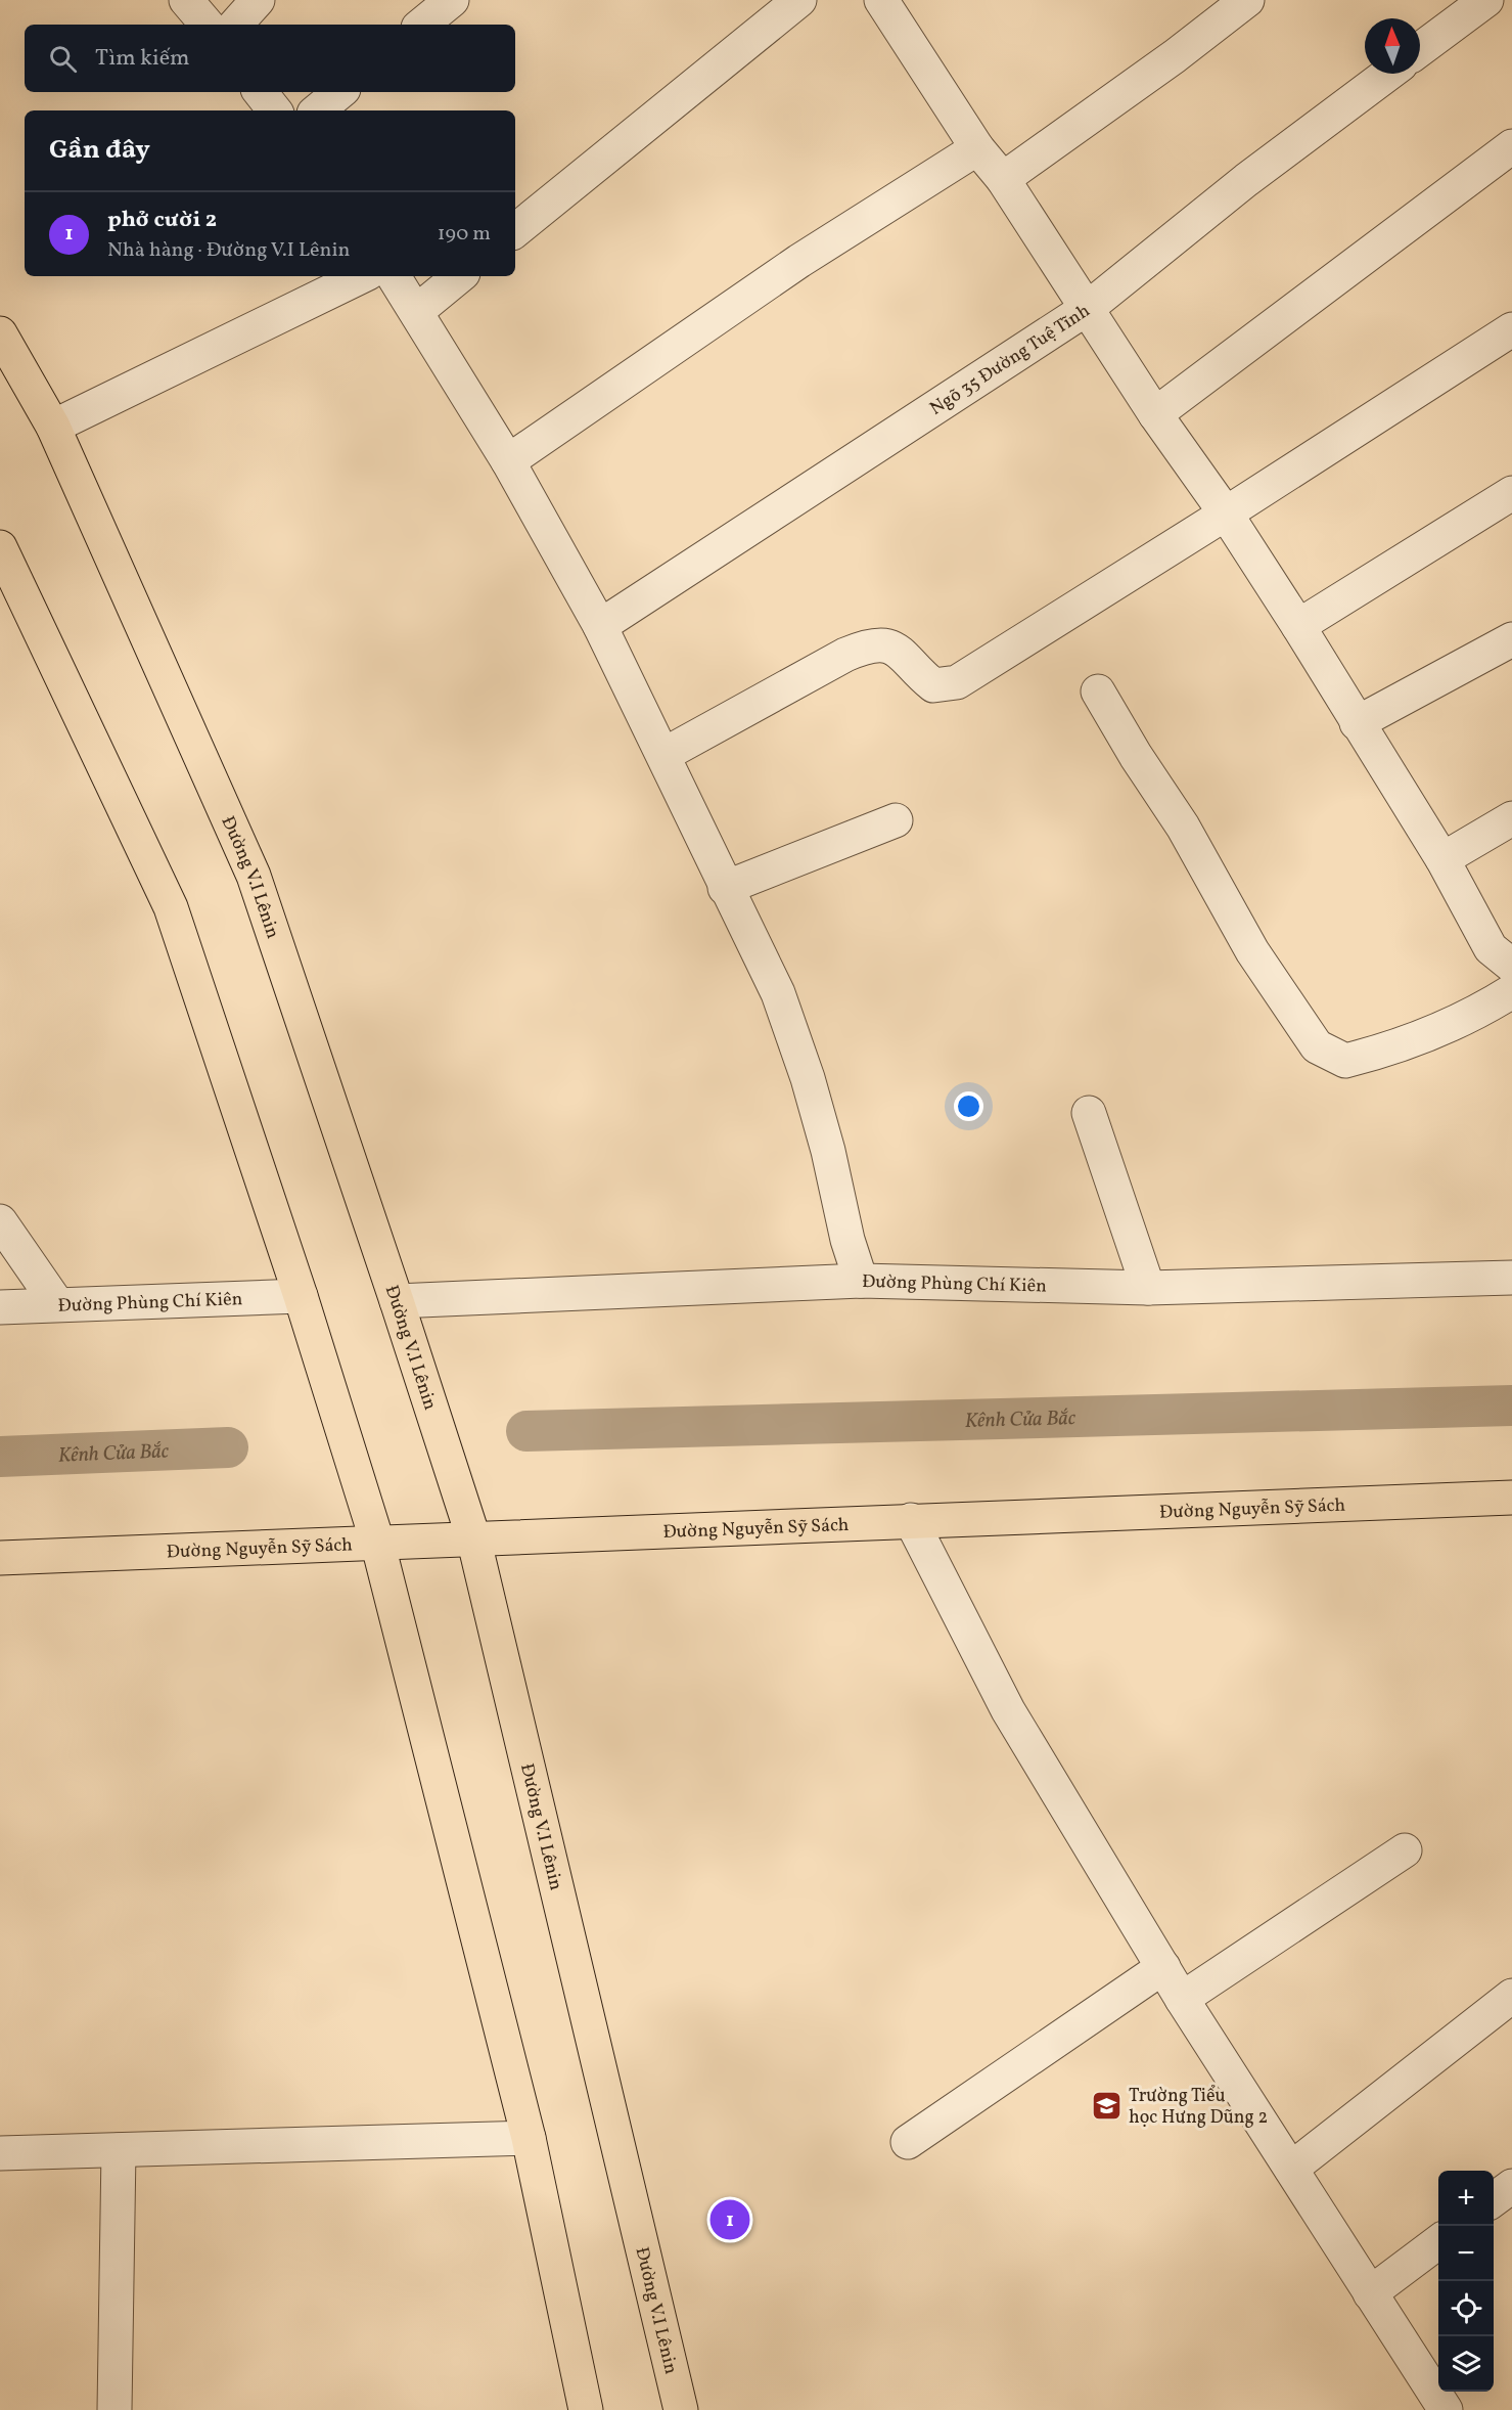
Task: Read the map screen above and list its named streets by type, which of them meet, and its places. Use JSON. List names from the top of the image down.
{
  "streets": {
    "main road": ["Đường V.I Lênin", "Đường Nguyễn Sỹ Sách"],
    "street": ["Ngõ 35 Đường Tuệ Tĩnh", "Đường Phùng Chí Kiên"]
  },
  "crossings": [
    ["Đường V.I Lênin", "Đường Phùng Chí Kiên"],
    ["Đường V.I Lênin", "Đường Nguyễn Sỹ Sách"]
  ],
  "water": ["Kênh Cửa Bắc"],
  "places": {
    "school or university": ["Trường Tiểu học Hưng Dũng 2"]
  },
  "north": "top",
  "page": {
    "search": "Tìm kiếm",
    "heading": "Gần đây",
    "list": [
      {
        "mark": "1",
        "name": "phở cười 2",
        "note": "Nhà hàng · Đường V.I Lênin",
        "value": "190 m"
      }
    ],
    "map_buttons": ["+", "−"],
    "pins": "1"
  }
}
